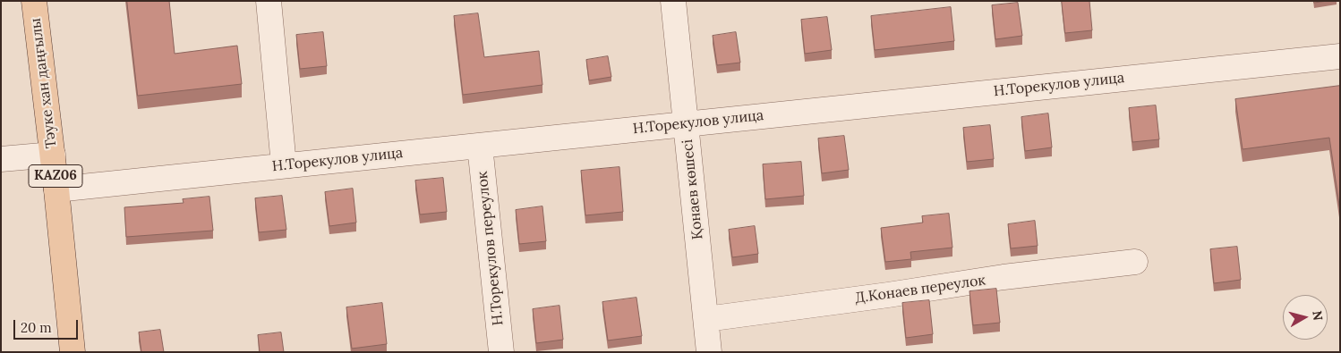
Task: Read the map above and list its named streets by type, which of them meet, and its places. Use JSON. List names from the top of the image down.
{
  "streets": {
    "main road": ["Тәуке хан даңғылы", "KАZ06"],
    "street": [
      "Н.Торекулов улица",
      "Қонаев көшесі",
      "Н.Торекулов переулок",
      "Д.Конаев переулок"
    ]
  },
  "crossings": [
    ["Тәуке хан даңғылы", "Н.Торекулов улица"],
    ["Н.Торекулов улица", "Қонаев көшесі"],
    ["Н.Торекулов улица", "Н.Торекулов переулок"],
    ["Қонаев көшесі", "Д.Конаев переулок"]
  ],
  "scale_bar": "20 m",
  "north": "right"
}
